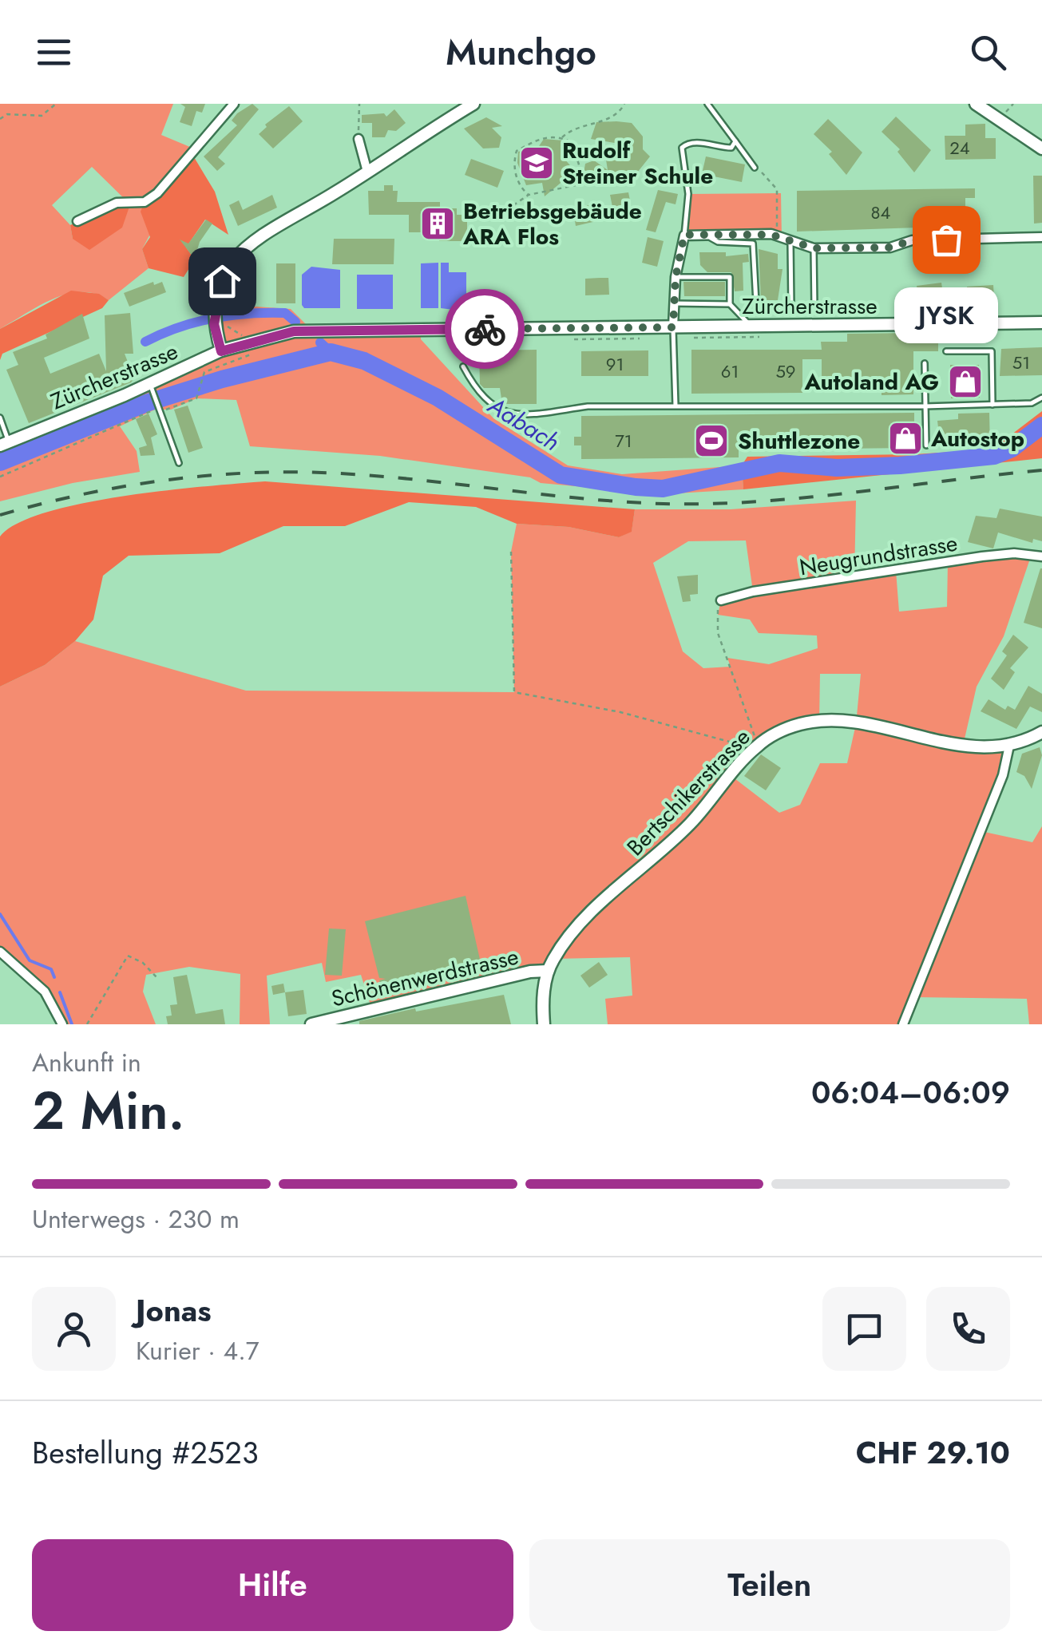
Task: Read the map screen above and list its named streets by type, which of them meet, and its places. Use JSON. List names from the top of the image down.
{
  "streets": {
    "main road": ["Zürcherstrasse", "Bertschikerstrasse", "Schönenwerdstrasse"],
    "street": ["Neugrundstrasse"]
  },
  "crossings": [
    ["Bertschikerstrasse", "Schönenwerdstrasse"]
  ],
  "water": ["Aabach"],
  "places": {
    "school or university": ["Rudolf Steiner Schule"],
    "building": ["Betriebsgebäude ARA Flos"],
    "other": ["JYSK"],
    "shop": ["Autoland AG", "Autostop"],
    "sports": ["Shuttlezone"]
  },
  "house_numbers": [
    "24",
    "84",
    "51",
    "91",
    "61",
    "59",
    "71"
  ],
  "page": {
    "header": "Munchgo",
    "bubble": "JYSK",
    "heading": ["2 Min.", "Ankunft in", "06:04–06:09"],
    "panel": [
      "Jonas",
      "Kurier · 4.7",
      "Bestellung #2523",
      "CHF 29.10"
    ],
    "bar": "Unterwegs · 230 m",
    "buttons": ["Hilfe", "Teilen"]
  }
}
